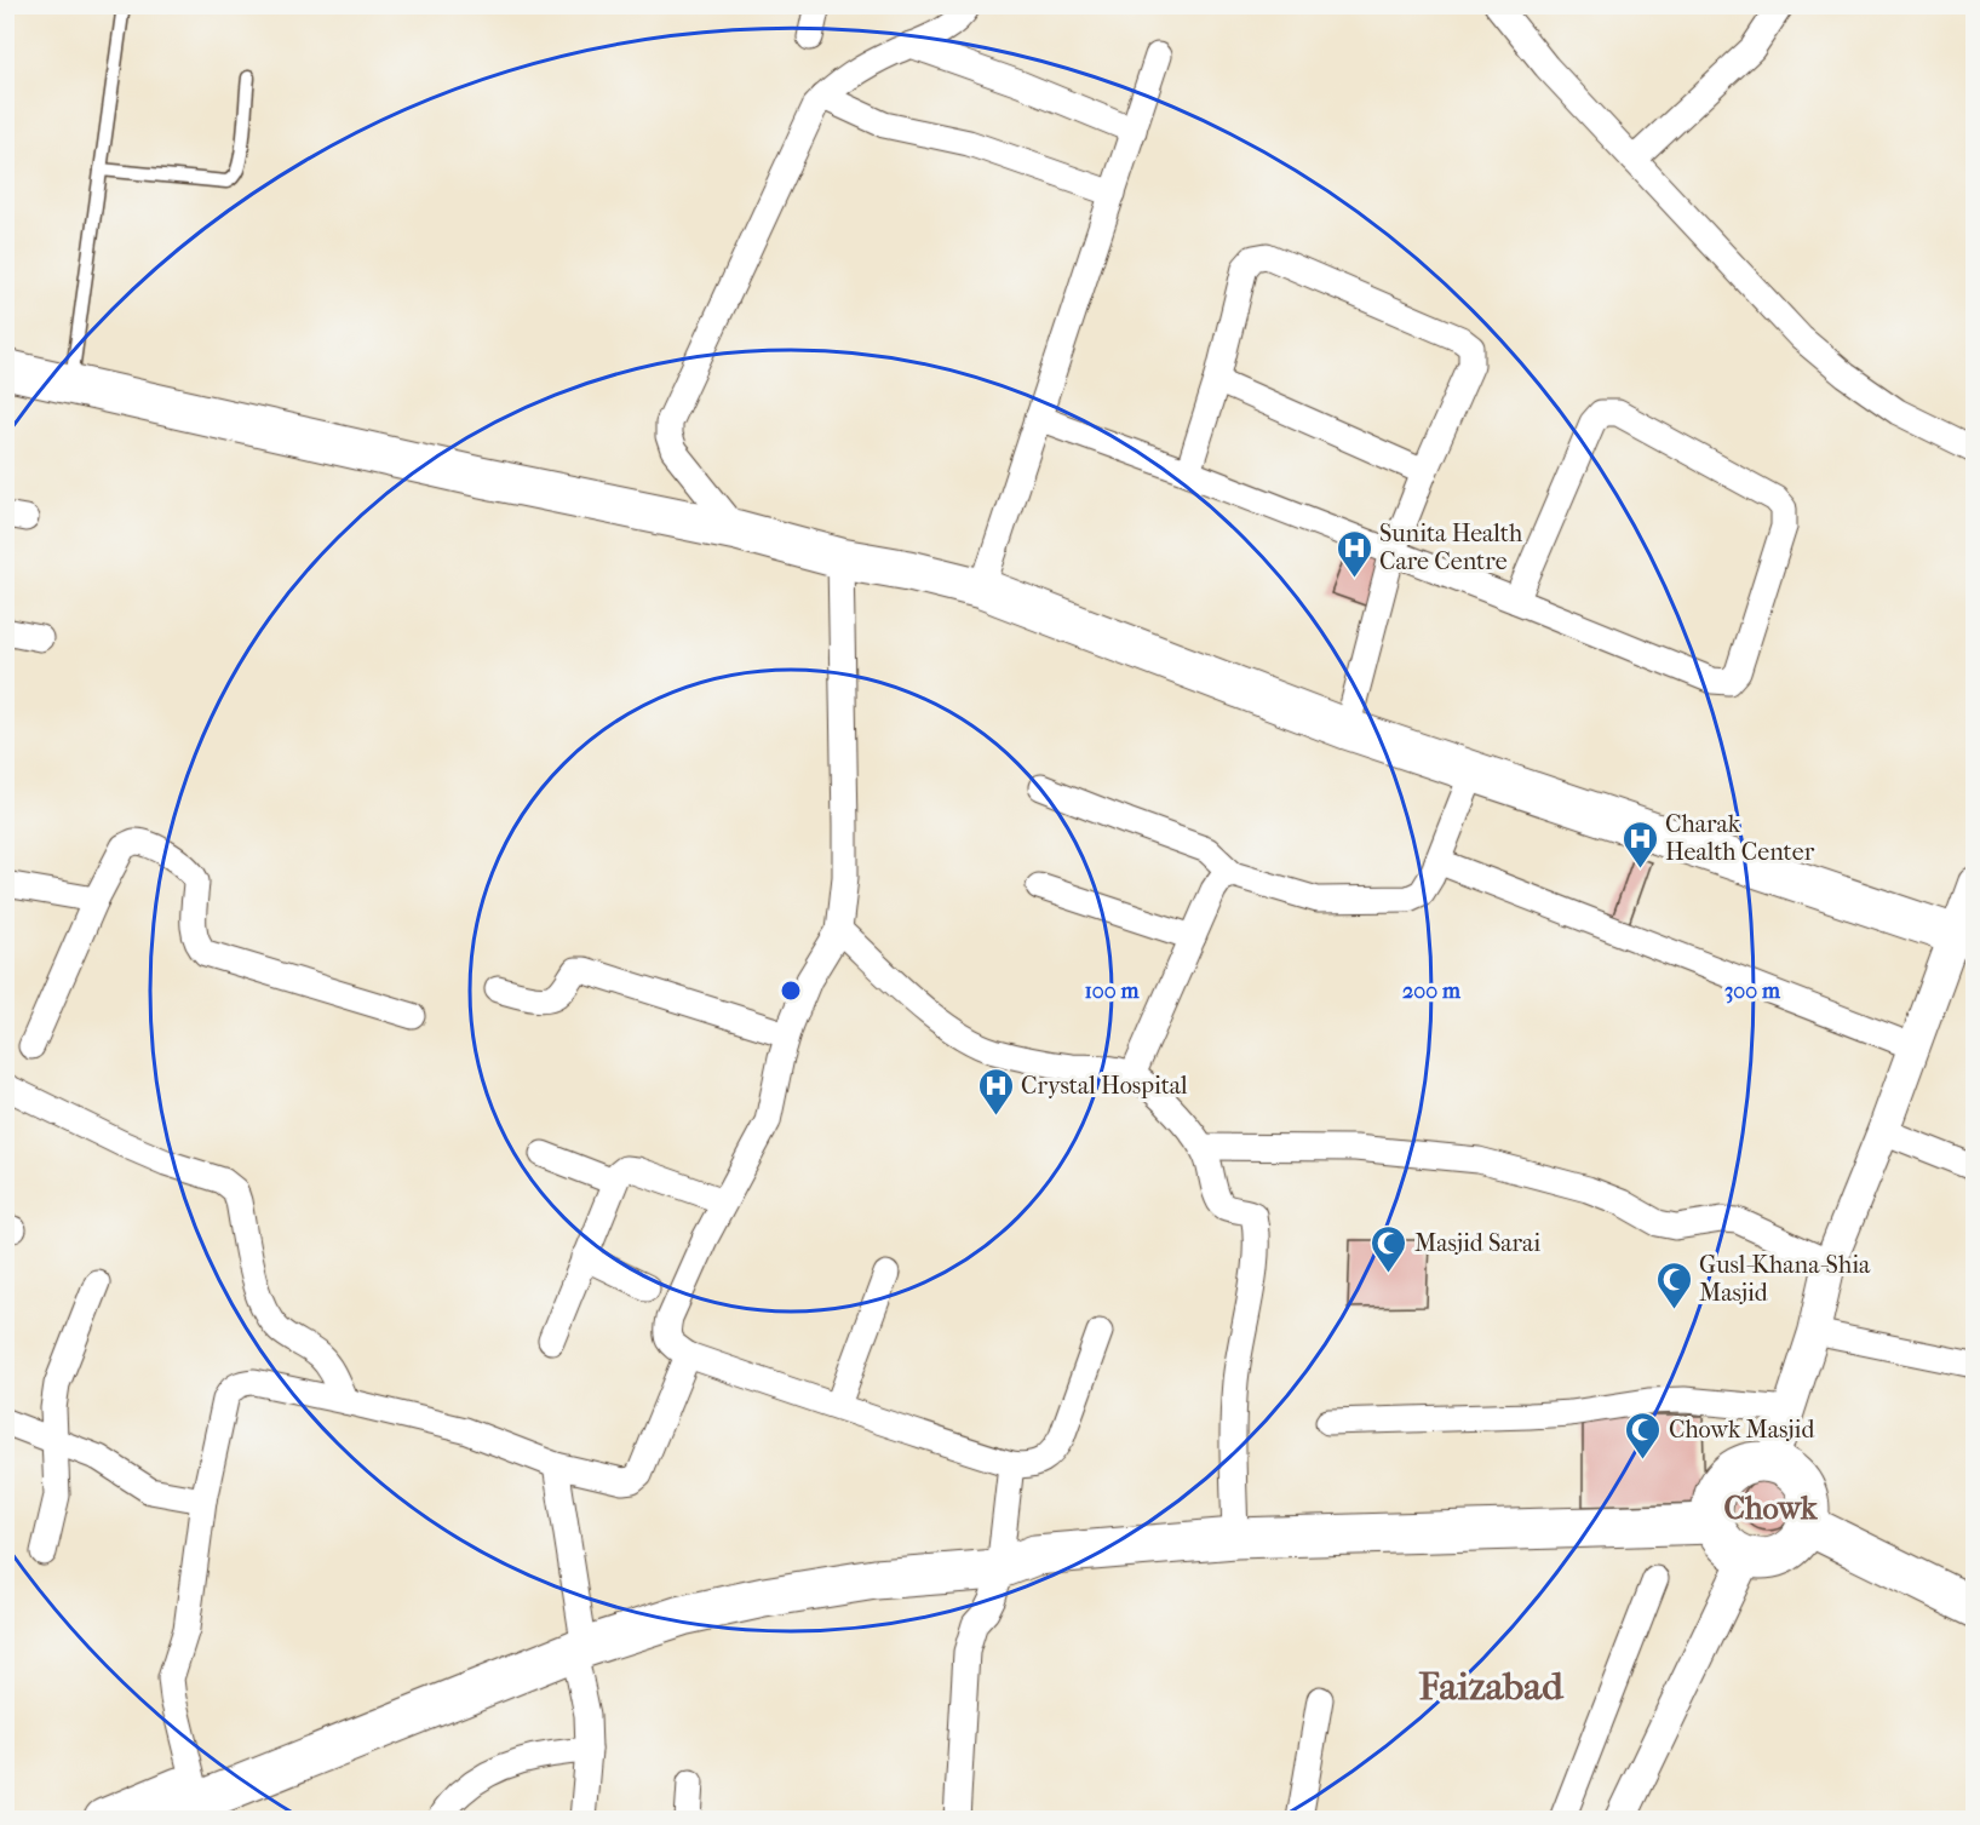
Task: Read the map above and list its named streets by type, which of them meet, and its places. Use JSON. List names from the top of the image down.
{
  "districts": ["Chowk", "Faizabad"],
  "places": {
    "hospital": ["Sunita Health Care Centre", "Charak Health Center", "Crystal Hospital"],
    "mosque": ["Masjid Sarai", "Gusl-Khana-Shia Masjid", "Chowk Masjid"]
  },
  "rings": ["100 m", "200 m", "300 m"]
}
